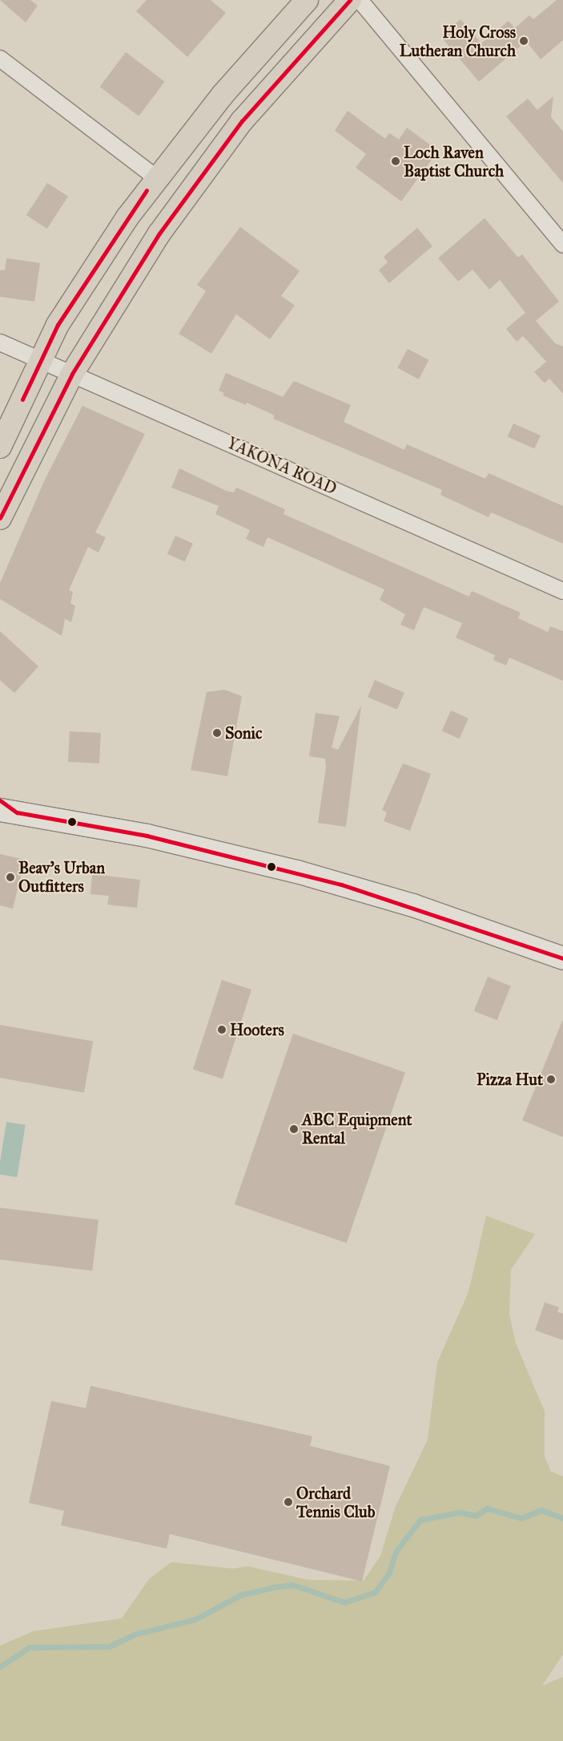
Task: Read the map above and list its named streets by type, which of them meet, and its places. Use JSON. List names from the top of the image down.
{
  "streets": {
    "street": ["YAKONA ROAD"]
  },
  "places": [
    "Holy Cross Lutheran Church",
    "Loch Raven Baptist Church",
    "Sonic",
    "Beav's Urban Outfitters",
    "Hooters",
    "Pizza Hut",
    "ABC Equipment Rental",
    "Orchard Tennis Club"
  ]
}
